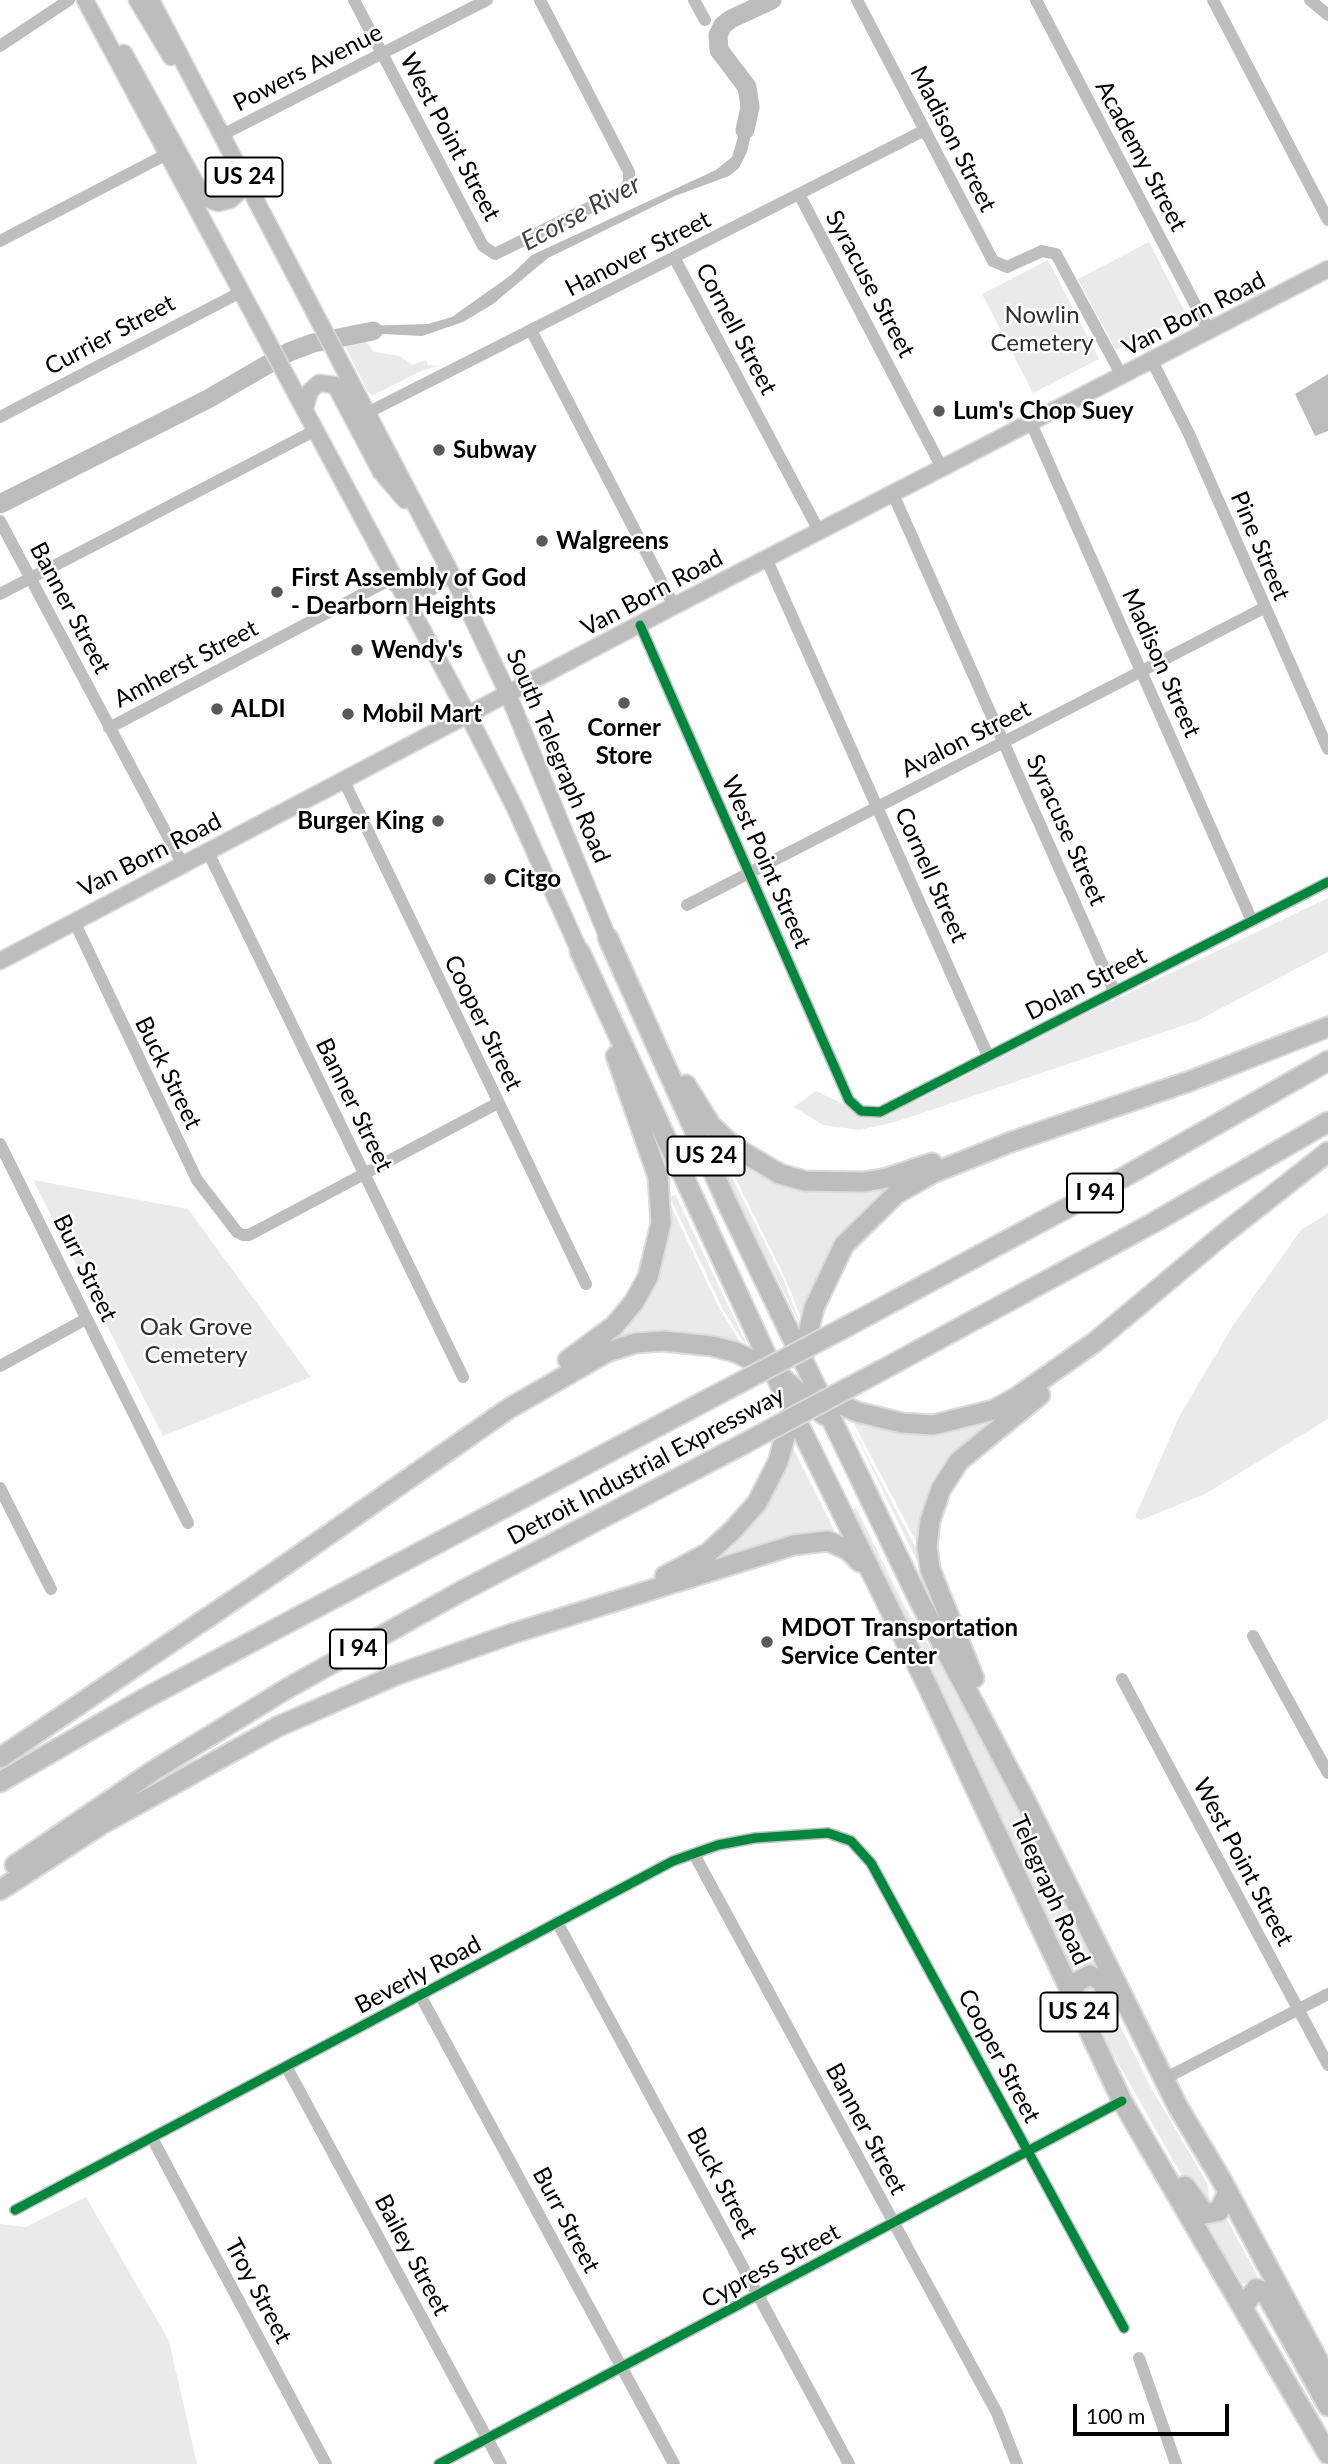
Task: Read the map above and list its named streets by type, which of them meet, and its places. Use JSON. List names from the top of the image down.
{
  "streets": {
    "highway": [
      "US 24",
      "South Telegraph Road",
      "I 94",
      "Detroit Industrial Expressway",
      "Telegraph Road"
    ],
    "main road": ["Van Born Road"],
    "street": [
      "Powers Avenue",
      "West Point Street",
      "Madison Street",
      "Academy Street",
      "Hanover Street",
      "Syracuse Street",
      "Cornell Street",
      "Currier Street",
      "Pine Street",
      "Banner Street",
      "Amherst Street",
      "Avalon Street",
      "Dolan Street",
      "Cooper Street",
      "Buck Street",
      "Burr Street",
      "Beverly Road",
      "Bailey Street",
      "Cypress Street",
      "Troy Street"
    ]
  },
  "crossings": [
    ["Powers Avenue", "West Point Street"],
    ["Powers Avenue", "South Telegraph Road"],
    ["West Point Street", "Van Born Road"],
    ["West Point Street", "Avalon Street"],
    ["West Point Street", "Dolan Street"],
    ["Madison Street", "Hanover Street"],
    ["Madison Street", "Van Born Road"],
    ["Madison Street", "Avalon Street"],
    ["Madison Street", "Dolan Street"],
    ["Academy Street", "Van Born Road"],
    ["US 24", "Van Born Road"],
    ["US 24", "Currier Street"],
    ["US 24", "Amherst Street"],
    ["US 24", "Telegraph Road"],
    ["Hanover Street", "Syracuse Street"],
    ["Hanover Street", "Cornell Street"],
    ["Hanover Street", "South Telegraph Road"],
    ["Syracuse Street", "Van Born Road"],
    ["Syracuse Street", "Avalon Street"],
    ["Syracuse Street", "Dolan Street"],
    ["Van Born Road", "Cornell Street"],
    ["Van Born Road", "Pine Street"],
    ["Van Born Road", "Banner Street"],
    ["Van Born Road", "South Telegraph Road"],
    ["Van Born Road", "Cooper Street"],
    ["Van Born Road", "Buck Street"],
    ["Cornell Street", "Avalon Street"],
    ["Cornell Street", "Dolan Street"],
    ["Pine Street", "Avalon Street"],
    ["Banner Street", "Amherst Street"],
    ["Banner Street", "Buck Street"],
    ["Banner Street", "Beverly Road"],
    ["Banner Street", "Cypress Street"],
    ["South Telegraph Road", "Telegraph Road"],
    ["Cooper Street", "Beverly Road"],
    ["Cooper Street", "Cypress Street"],
    ["Buck Street", "Beverly Road"],
    ["Buck Street", "Cypress Street"],
    ["Burr Street", "Beverly Road"],
    ["Burr Street", "Cypress Street"],
    ["Telegraph Road", "Cypress Street"],
    ["Beverly Road", "Bailey Street"],
    ["Beverly Road", "Troy Street"],
    ["Bailey Street", "Cypress Street"]
  ],
  "water": ["Ecorse River"],
  "parks": ["Nowlin Cemetery", "Oak Grove Cemetery"],
  "places": [
    "Lum's Chop Suey",
    "Subway",
    "Walgreens",
    "First Assembly of God - Dearborn Heights",
    "Wendy's",
    "Corner Store",
    "ALDI",
    "Mobil Mart",
    "Burger King",
    "Citgo",
    "MDOT Transportation Service Center"
  ],
  "scale_bar": "100 m"
}
